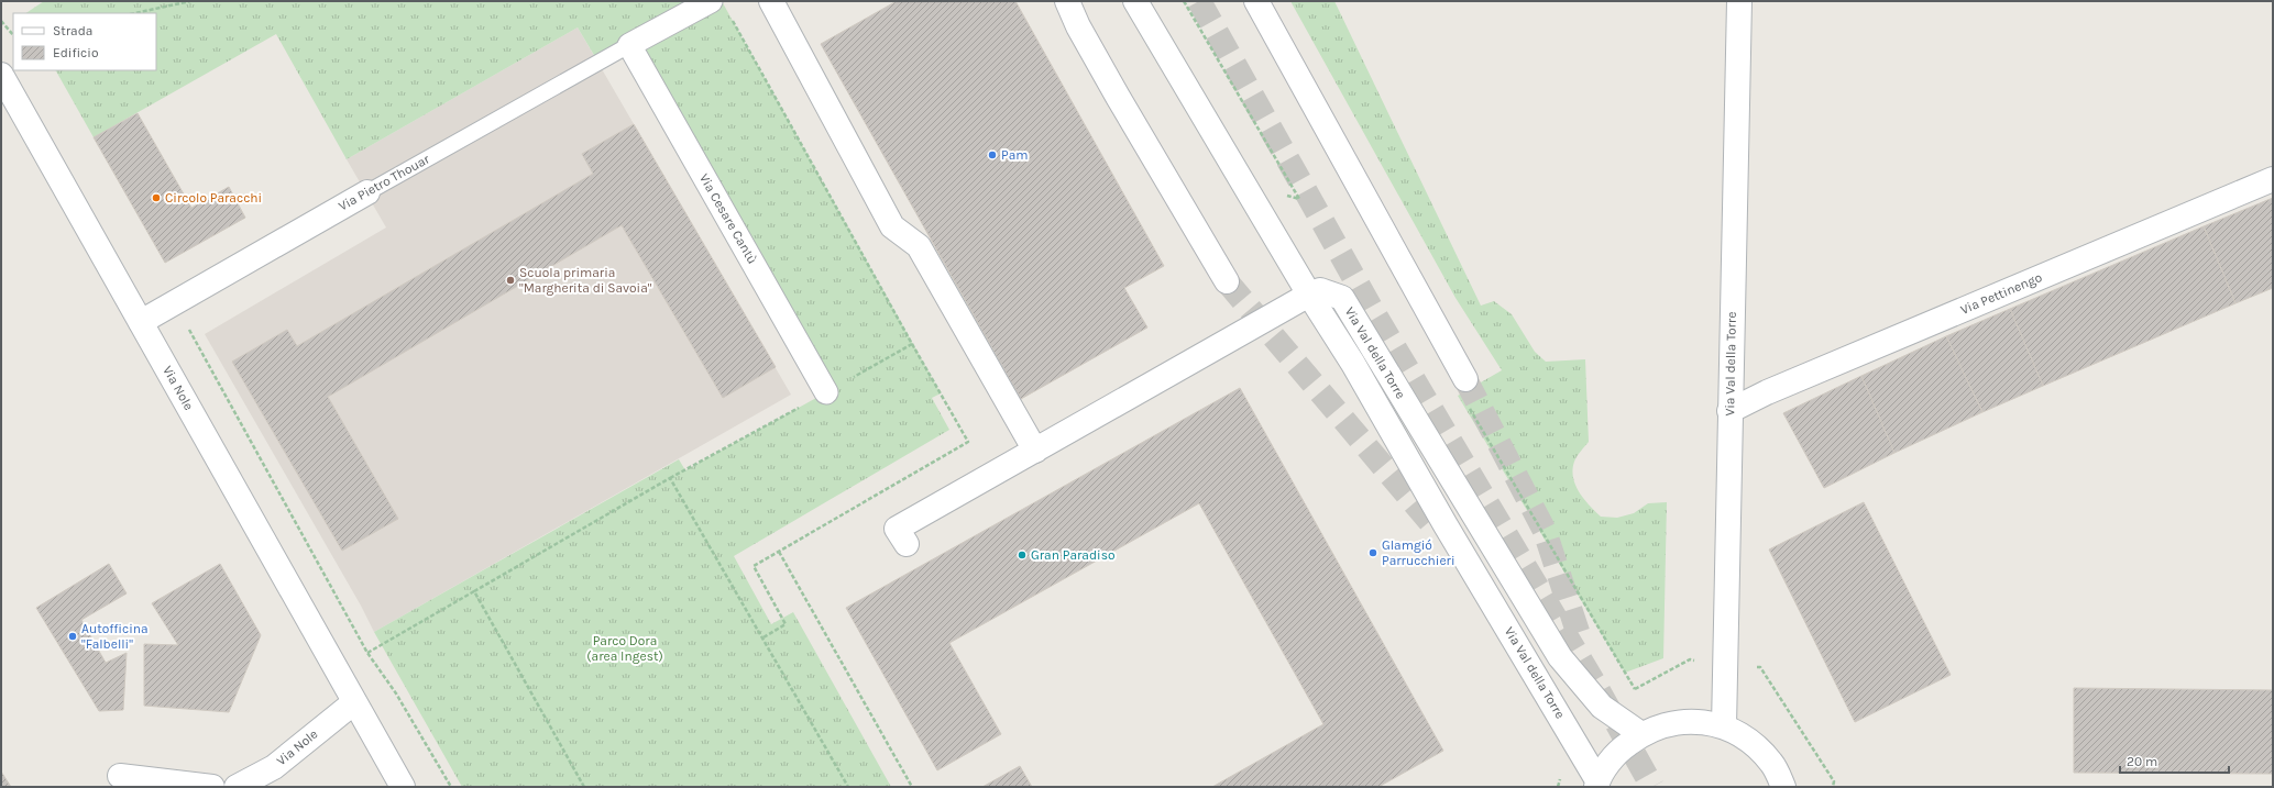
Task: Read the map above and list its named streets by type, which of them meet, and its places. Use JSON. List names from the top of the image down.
{
  "streets": {
    "street": [
      "Via Pietro Thouar",
      "Via Cesare Cantù",
      "Via Pettinengo",
      "Via Val della Torre",
      "Via Nole"
    ]
  },
  "crossings": [
    ["Via Pietro Thouar", "Via Cesare Cantù"],
    ["Via Pietro Thouar", "Via Nole"],
    ["Via Pettinengo", "Via Val della Torre"]
  ],
  "parks": ["Parco Dora (area Ingest)"],
  "places": [
    "Pam",
    "Circolo Paracchi",
    "Scuola primaria \"Margherita di Savoia\"",
    "Glamgió Parrucchieri",
    "Gran Paradiso",
    "Autofficina \"Falbelli\""
  ],
  "legend": ["Strada", "Edificio"],
  "scale_bar": "20 m"
}
